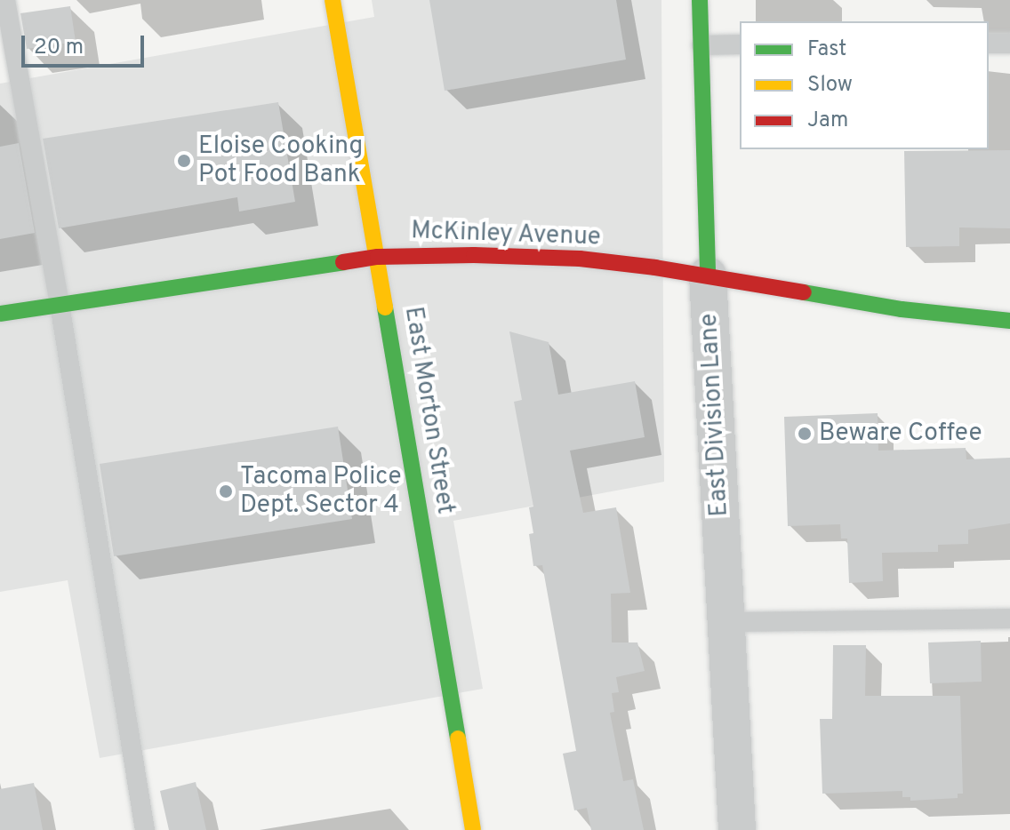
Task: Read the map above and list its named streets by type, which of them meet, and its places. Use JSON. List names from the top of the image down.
{
  "streets": {
    "street": ["McKinley Avenue", "East Morton Street", "East Division Lane"]
  },
  "crossings": [
    ["McKinley Avenue", "East Morton Street"],
    ["McKinley Avenue", "East Division Lane"]
  ],
  "places": ["Eloise Cooking Pot Food Bank", "Beware Coffee", "Tacoma Police Dept. Sector 4"],
  "legend": ["Fast", "Slow", "Jam"],
  "scale_bar": "20 m"
}
